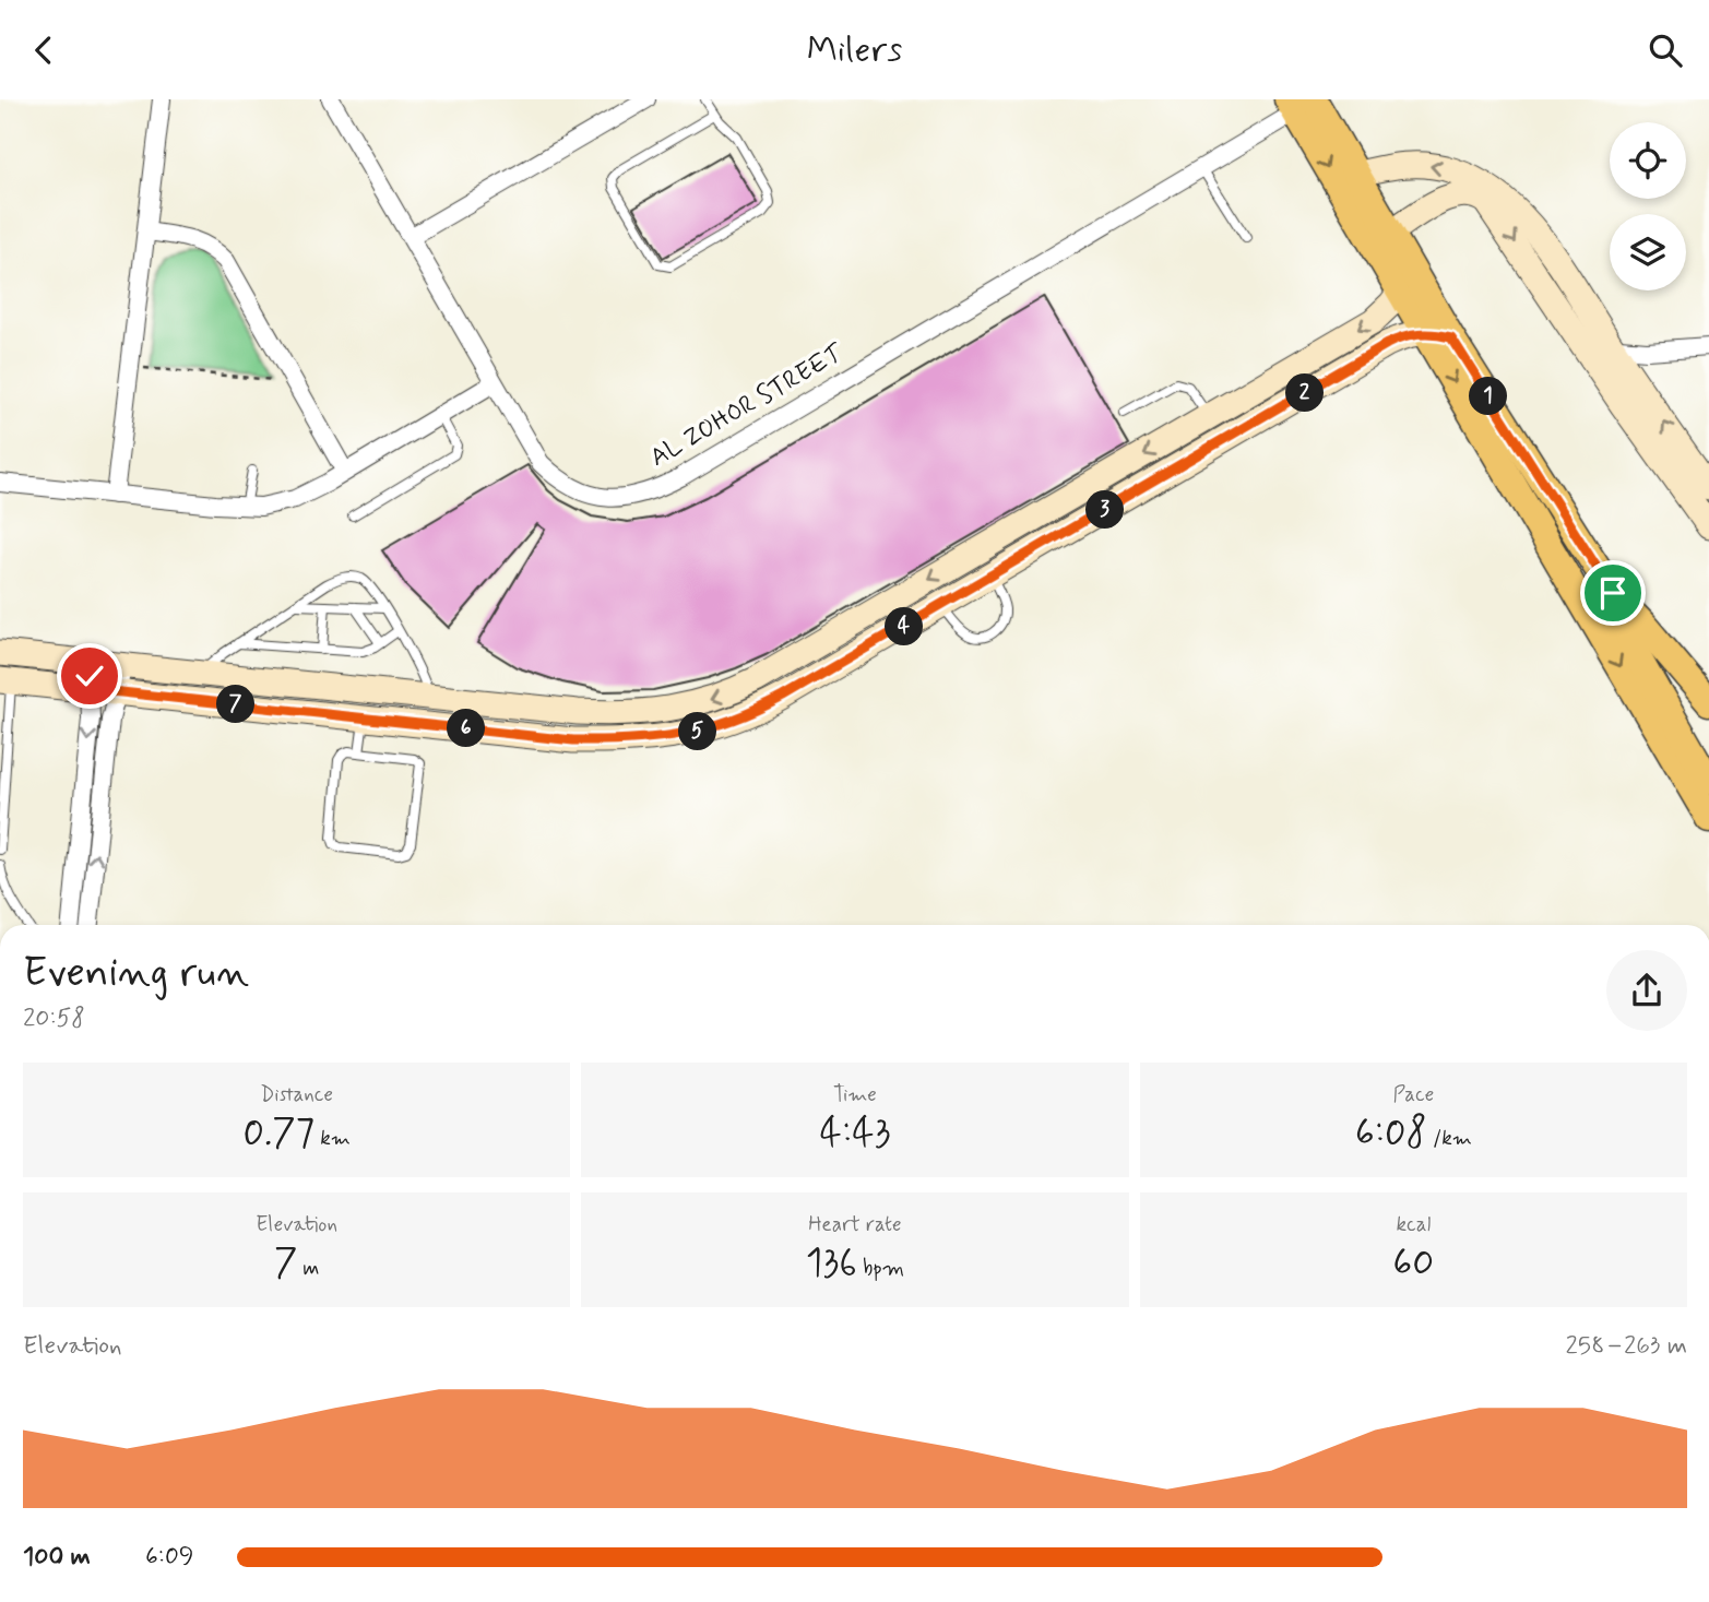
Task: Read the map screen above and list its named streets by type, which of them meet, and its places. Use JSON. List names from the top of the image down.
{
  "streets": {
    "street": ["AL ZOHOR STREET"]
  },
  "page": {
    "header": "Milers",
    "pins": [
      "2",
      "1",
      "3",
      "4",
      "7",
      "6",
      "5"
    ],
    "heading": ["Evening run", "20:58"],
    "stats": [
      ["Distance", "0.77 km"],
      ["Time", "4:43"],
      ["Pace", "6:08 /km"],
      ["Elevation", "7 m"],
      ["Heart rate", "136 bpm"],
      ["kcal", "60"]
    ],
    "chart": ["Elevation", "258–263 m"],
    "list": [
      {
        "name": "100 m",
        "note": "6:09"
      }
    ]
  }
}
